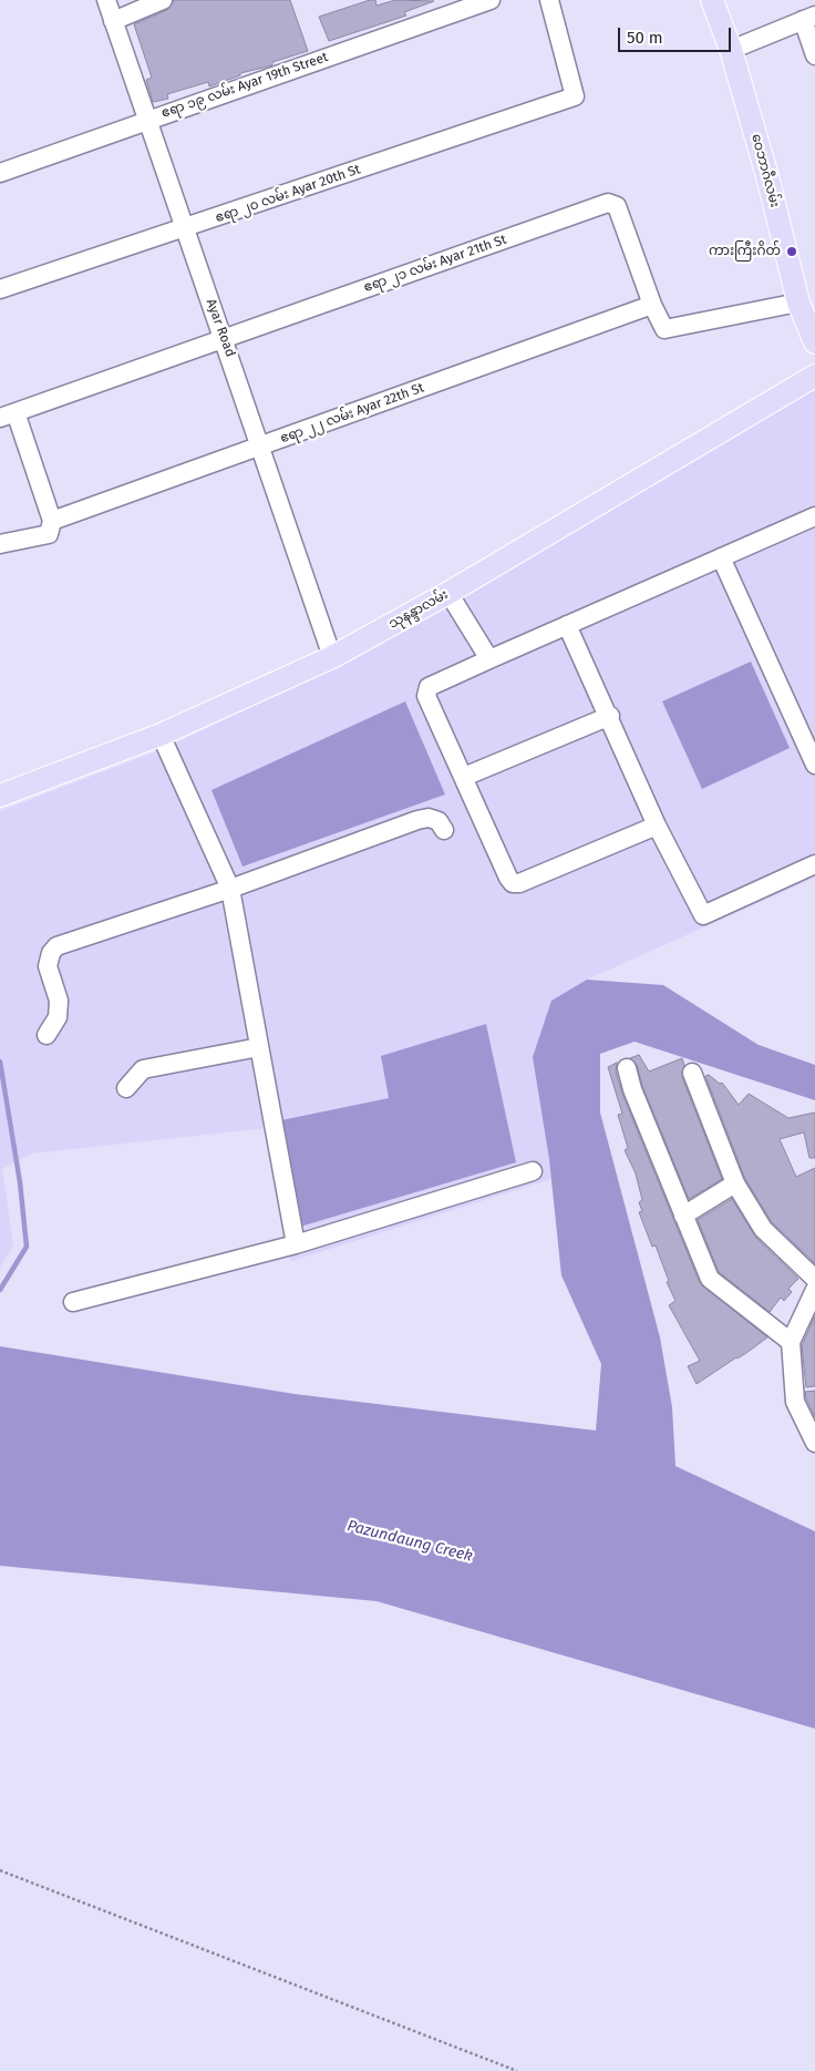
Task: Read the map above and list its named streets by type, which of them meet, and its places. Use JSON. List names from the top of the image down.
{
  "streets": {
    "main road": ["ဝေဘာဂီလမ်း", "သုနန္ဒာလမ်း"],
    "street": [
      "ဧရာ ၁၉ လမ်း Ayar 19th Street",
      "ဧရာ ၂၀ လမ်း Ayar 20th St",
      "ဧရာ ၂၁ လမ်း Ayar 21th St",
      "Ayar Road",
      "ဧရာ ၂၂ လမ်း Ayar 22th St"
    ]
  },
  "crossings": [
    ["ဧရာ ၁၉ လမ်း Ayar 19th Street", "Ayar Road"],
    ["ဝေဘာဂီလမ်း", "ဧရာ ၂၁ လမ်း Ayar 21th St"],
    ["ဧရာ ၂၀ လမ်း Ayar 20th St", "Ayar Road"],
    ["ဧရာ ၂၁ လမ်း Ayar 21th St", "Ayar Road"],
    ["ဧရာ ၂၁ လမ်း Ayar 21th St", "ဧရာ ၂၂ လမ်း Ayar 22th St"],
    ["Ayar Road", "ဧရာ ၂၂ လမ်း Ayar 22th St"],
    ["Ayar Road", "သုနန္ဒာလမ်း"]
  ],
  "water": ["Pazundaung Creek"],
  "places": ["ကားကြီးဂိတ်"],
  "scale_bar": "50 m"
}
